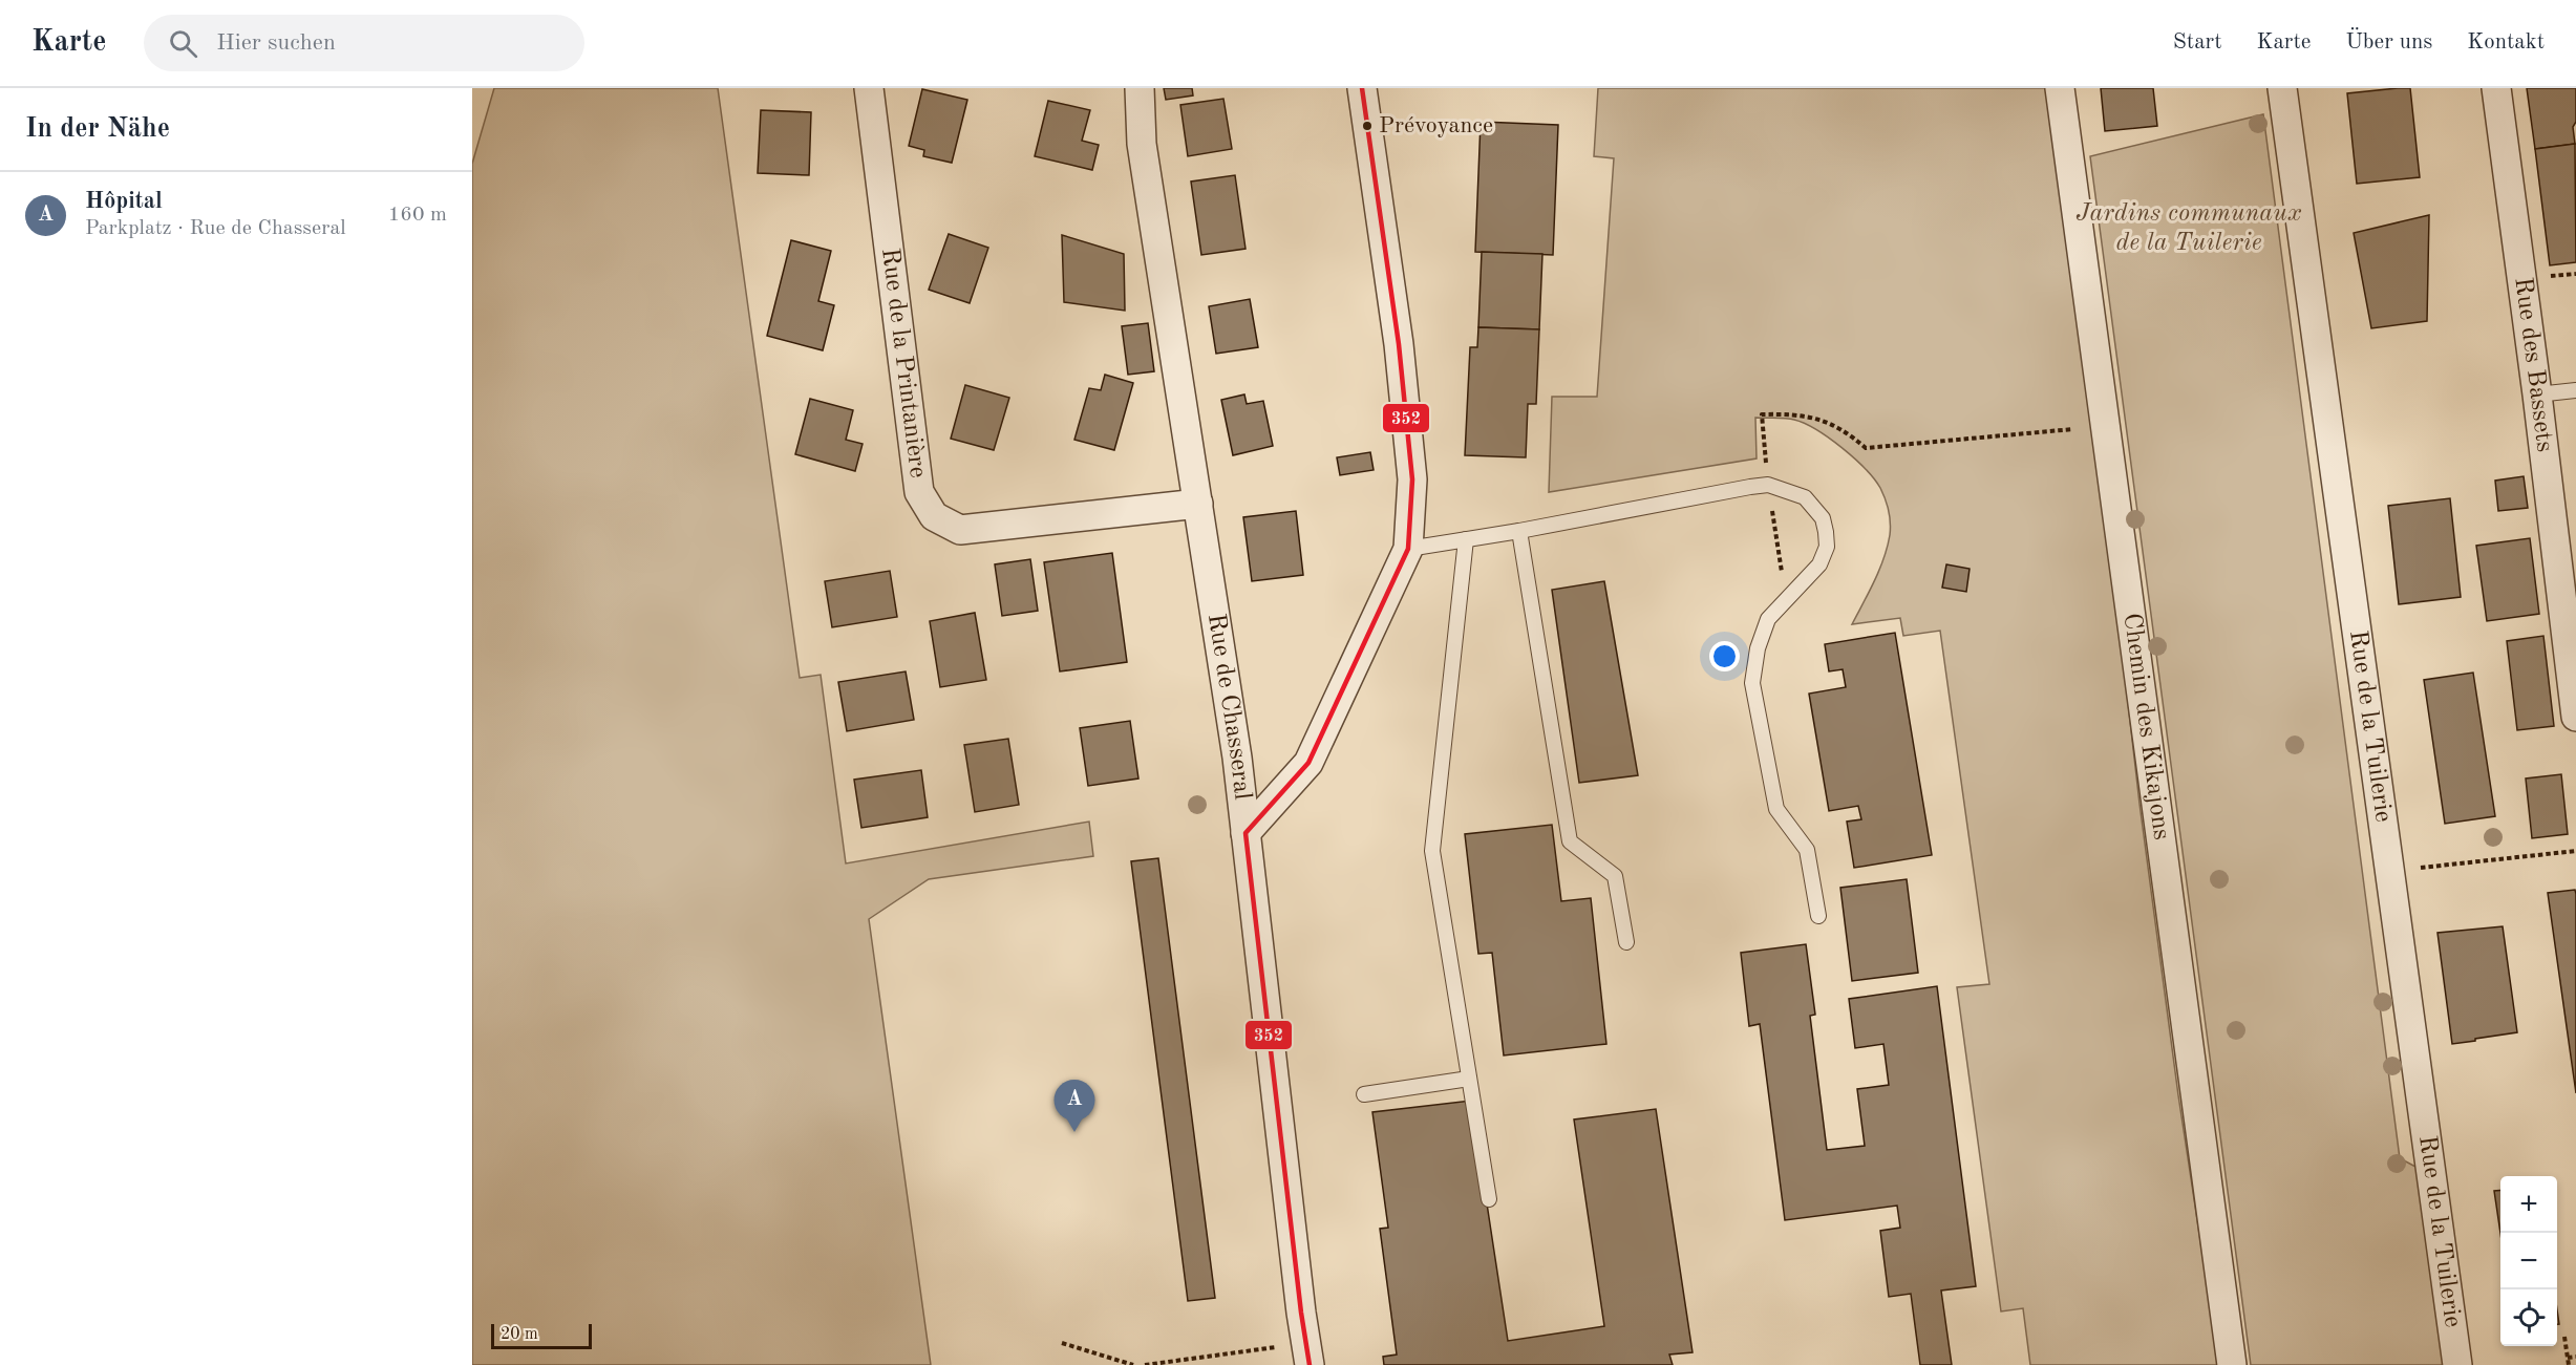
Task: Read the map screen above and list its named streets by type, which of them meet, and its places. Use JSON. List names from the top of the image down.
{
  "streets": {
    "street": [
      "Rue de la Printanière",
      "Rue des Bassets",
      "Rue de Chasseral",
      "Chemin des Kikajons",
      "Rue de la Tuilerie"
    ]
  },
  "crossings": [
    ["Rue de la Printanière", "Rue de Chasseral"]
  ],
  "parks": ["Jardins communaux de la Tuilerie"],
  "places": ["Prévoyance"],
  "lines": ["transit line 352"],
  "scale_bar": "20 m",
  "page": {
    "header": "Karte",
    "search": "Hier suchen",
    "nav": [
      "Start",
      "Karte",
      "Über uns",
      "Kontakt"
    ],
    "heading": "In der Nähe",
    "list": [
      {
        "mark": "A",
        "name": "Hôpital",
        "note": "Parkplatz · Rue de Chasseral",
        "value": "160 m"
      }
    ],
    "pins": "A",
    "map_buttons": ["+", "−"],
    "scale": "20 m"
  }
}
